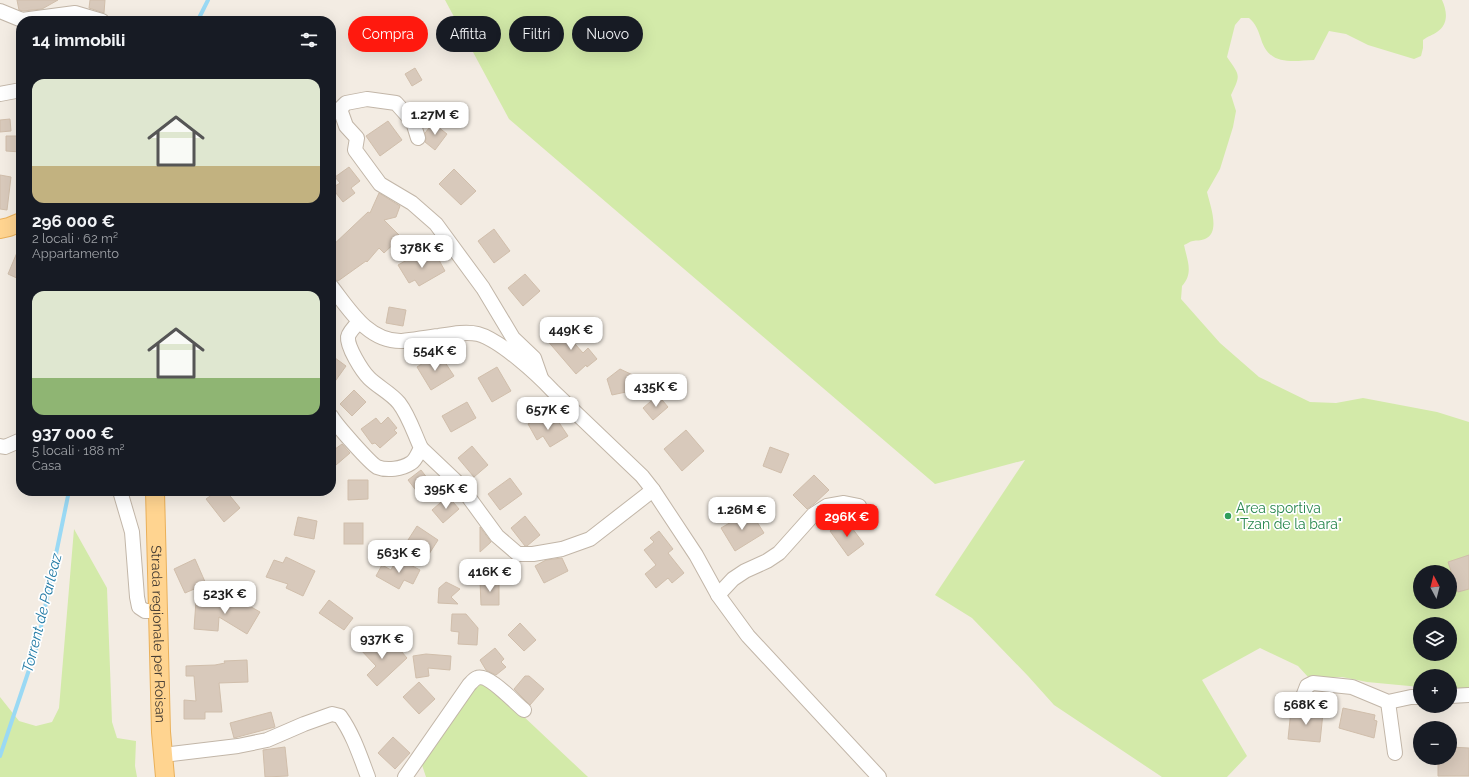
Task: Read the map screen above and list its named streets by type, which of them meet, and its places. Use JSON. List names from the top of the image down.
{
  "streets": {
    "main road": ["Strada regionale per Roisan"]
  },
  "water": ["Torrent de Parleaz"],
  "places": ["Area sportiva \"Tzan de la bara\""],
  "north": "top",
  "page": {
    "chip": [
      "Compra",
      "Affitta",
      "Filtri",
      "Nuovo"
    ],
    "heading": "14 immobili",
    "list": [
      {
        "name": "296 000 €",
        "note": "2 locali · 62 m² · Appartamento"
      },
      {
        "name": "937 000 €",
        "note": "5 locali · 188 m² · Casa"
      }
    ],
    "price": [
      "1.27M €",
      "378K €",
      "449K €",
      "554K €",
      "435K €",
      "657K €",
      "395K €",
      "1.26M €",
      "296K €",
      "563K €",
      "416K €",
      "523K €",
      "937K €",
      "568K €"
    ],
    "map_buttons": ["+", "−"]
  }
}
